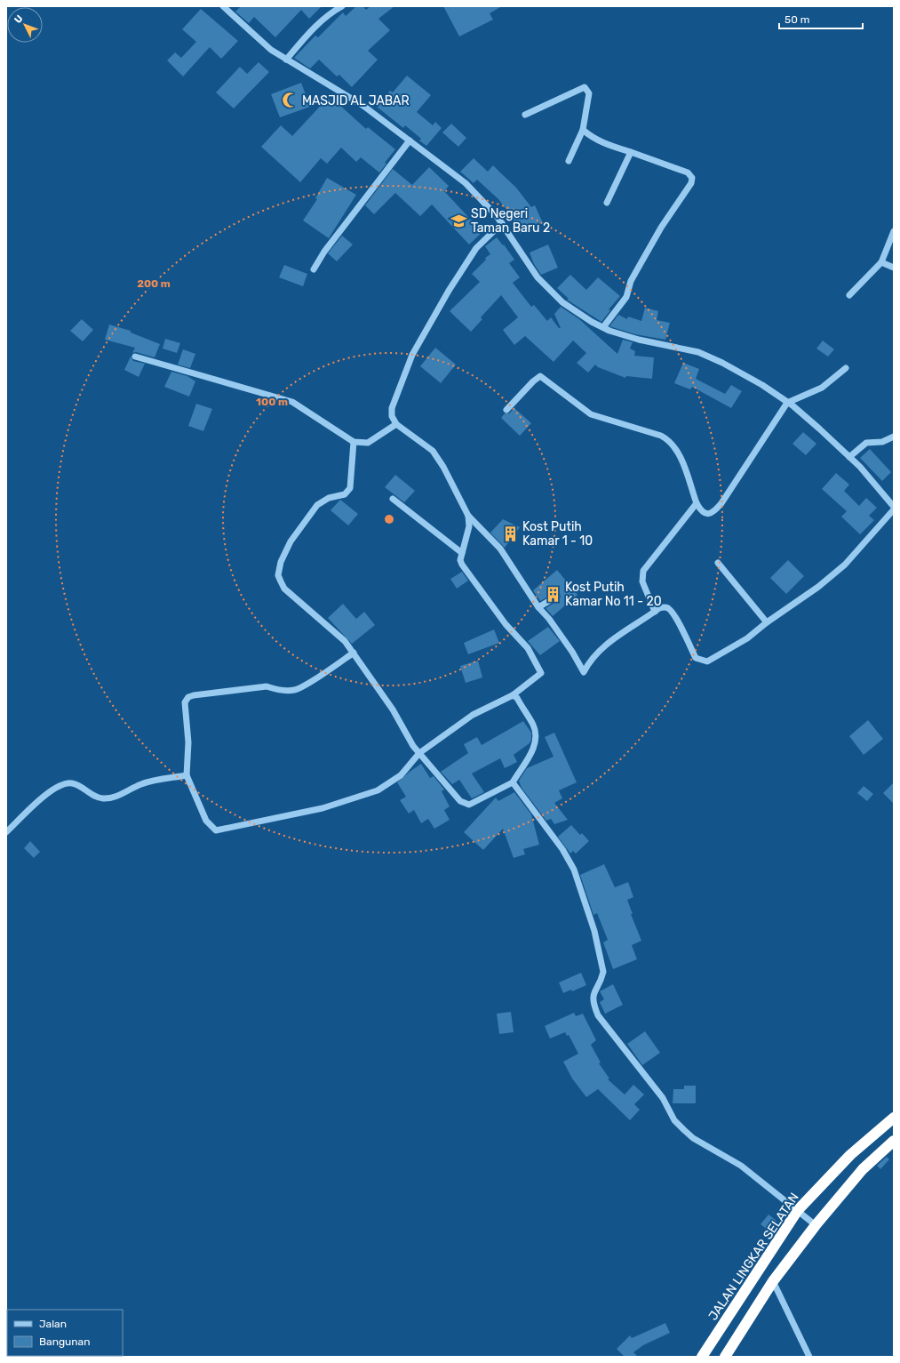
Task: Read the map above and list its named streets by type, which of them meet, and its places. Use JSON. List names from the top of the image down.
{
  "streets": {
    "highway": ["JALAN LINGKAR SELATAN"]
  },
  "places": {
    "mosque": ["MASJID AL JABAR"],
    "school or university": ["SD Negeri Taman Baru 2"],
    "building": ["Kost Putih Kamar 1 - 10", "Kost Putih Kamar No 11 - 20"]
  },
  "legend": ["Jalan", "Bangunan"],
  "scale_bar": "50 m",
  "north": "top left",
  "rings": ["200 m", "100 m"]
}
